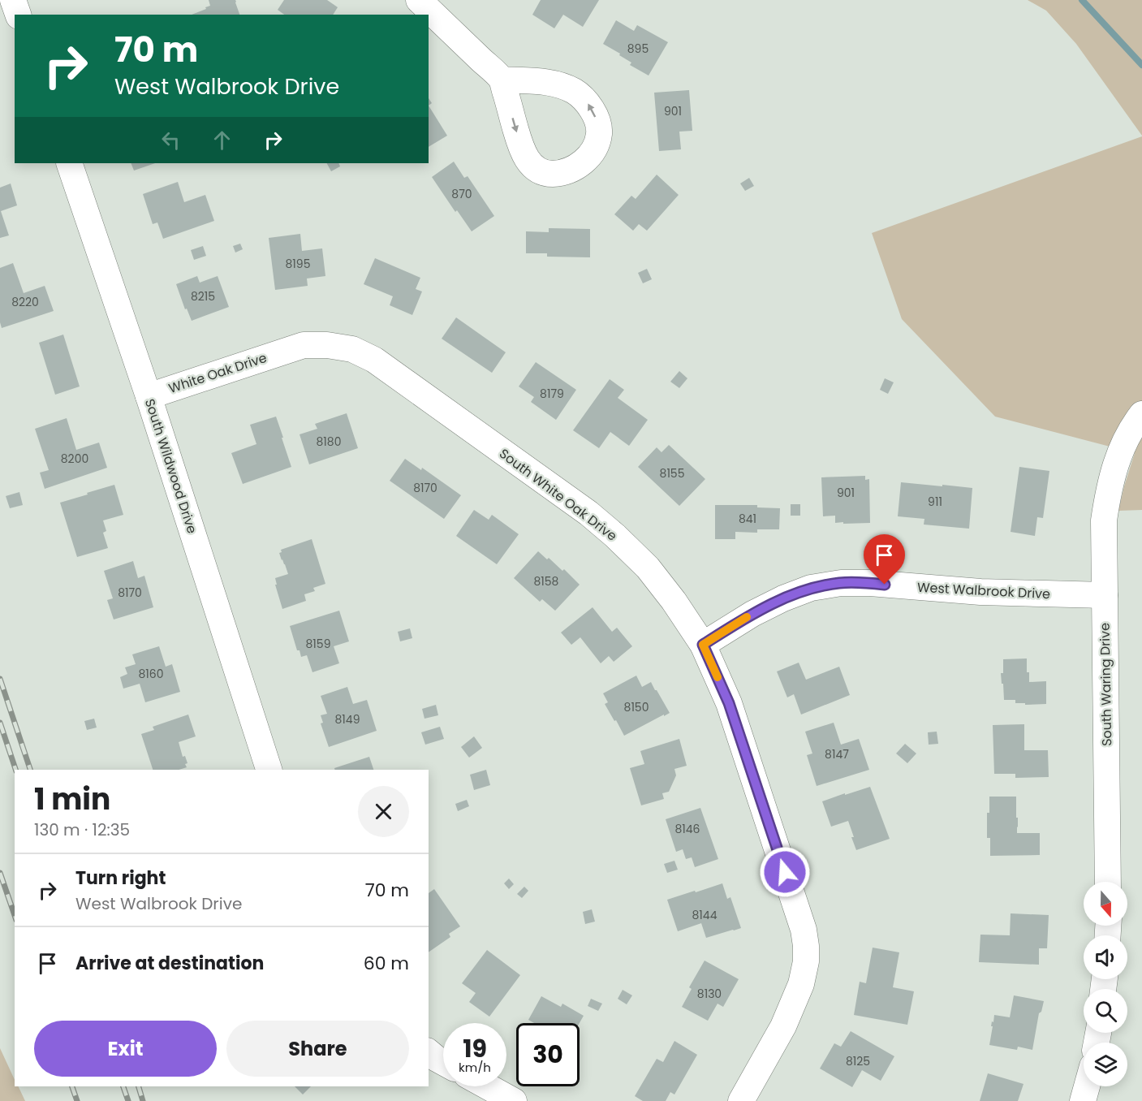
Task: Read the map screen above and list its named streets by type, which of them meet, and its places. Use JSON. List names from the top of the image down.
{
  "streets": {
    "street": [
      "White Oak Drive",
      "South Wildwood Drive",
      "South White Oak Drive",
      "West Walbrook Drive",
      "South Waring Drive"
    ]
  },
  "crossings": [
    ["White Oak Drive", "South Wildwood Drive"],
    ["White Oak Drive", "South White Oak Drive"],
    ["South White Oak Drive", "West Walbrook Drive"],
    ["West Walbrook Drive", "South Waring Drive"]
  ],
  "house_numbers": [
    "895",
    "901",
    "870",
    "8195",
    "8215",
    "8220",
    "8179",
    "8180",
    "8200",
    "8155",
    "8170",
    "901",
    "911",
    "841",
    "8158",
    "8170",
    "8159",
    "8160",
    "8150",
    "8149",
    "8147",
    "8146",
    "8144",
    "8130",
    "8125"
  ],
  "north": "bottom",
  "page": {
    "turn": ["70 m", "West Walbrook Drive"],
    "heading": ["1 min", "130 m · 12:35"],
    "list": [
      {
        "name": "Turn right",
        "note": "West Walbrook Drive",
        "value": "70 m"
      },
      {
        "name": "Arrive at destination",
        "value": "60 m"
      }
    ],
    "buttons": ["Exit", "Share"],
    "speed": "19 km/h",
    "limit": "30"
  }
}
